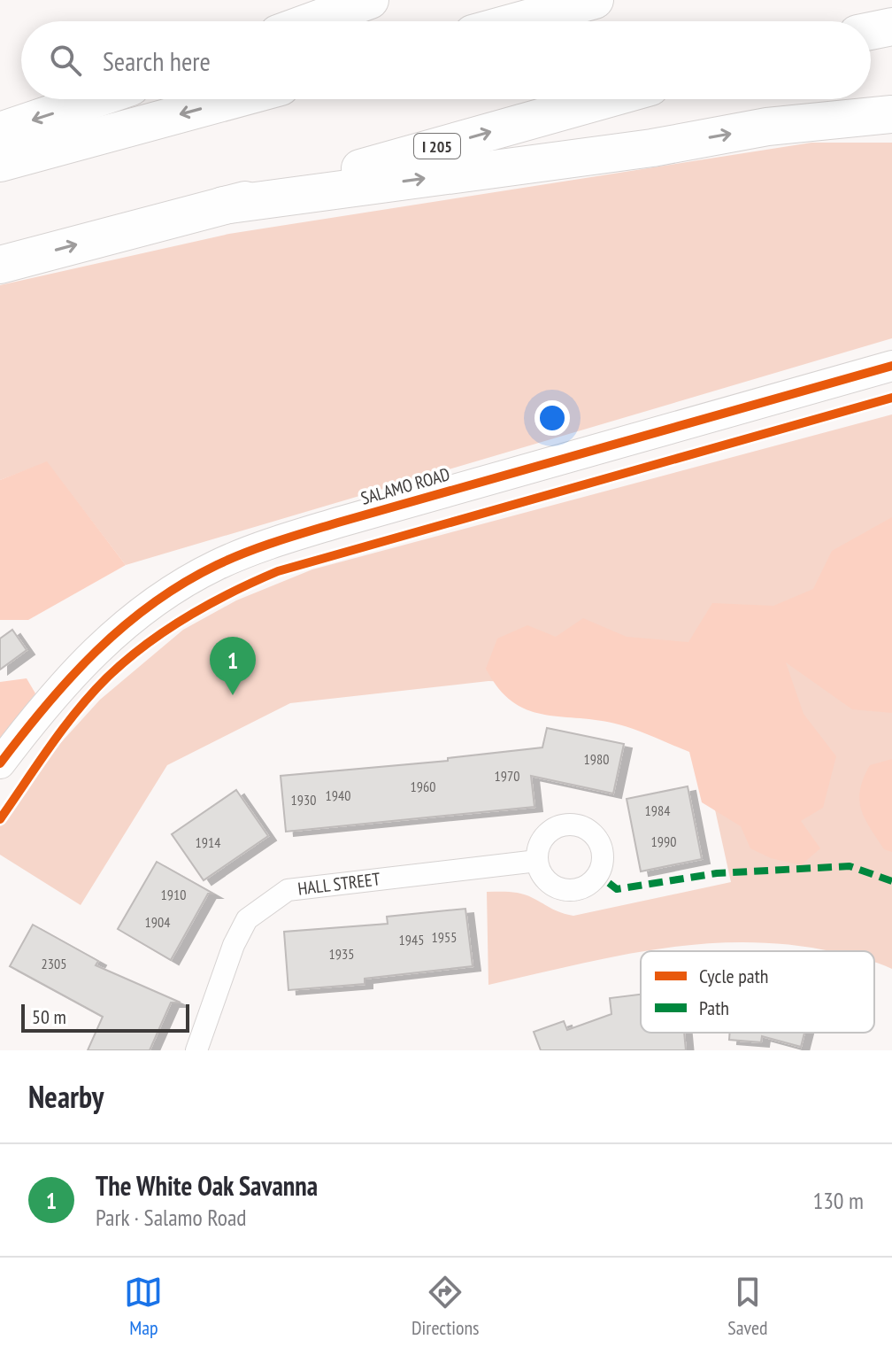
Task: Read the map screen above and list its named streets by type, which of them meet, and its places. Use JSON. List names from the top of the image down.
{
  "streets": {
    "highway": ["I 205"],
    "main road": ["SALAMO ROAD"],
    "street": ["HALL STREET"]
  },
  "house_numbers": [
    "1980",
    "1970",
    "1960",
    "1940",
    "1930",
    "1984",
    "1990",
    "1914",
    "1910",
    "1904",
    "1955",
    "1945",
    "1935",
    "2305"
  ],
  "legend": ["Cycle path", "Path"],
  "scale_bar": "50 m",
  "page": {
    "search": "Search here",
    "pins": "1",
    "scale": "50 m",
    "heading": "Nearby",
    "list": [
      {
        "mark": "1",
        "name": "The White Oak Savanna",
        "note": "Park · Salamo Road",
        "value": "130 m"
      }
    ],
    "nav": ["Map", "Directions", "Saved"]
  }
}
